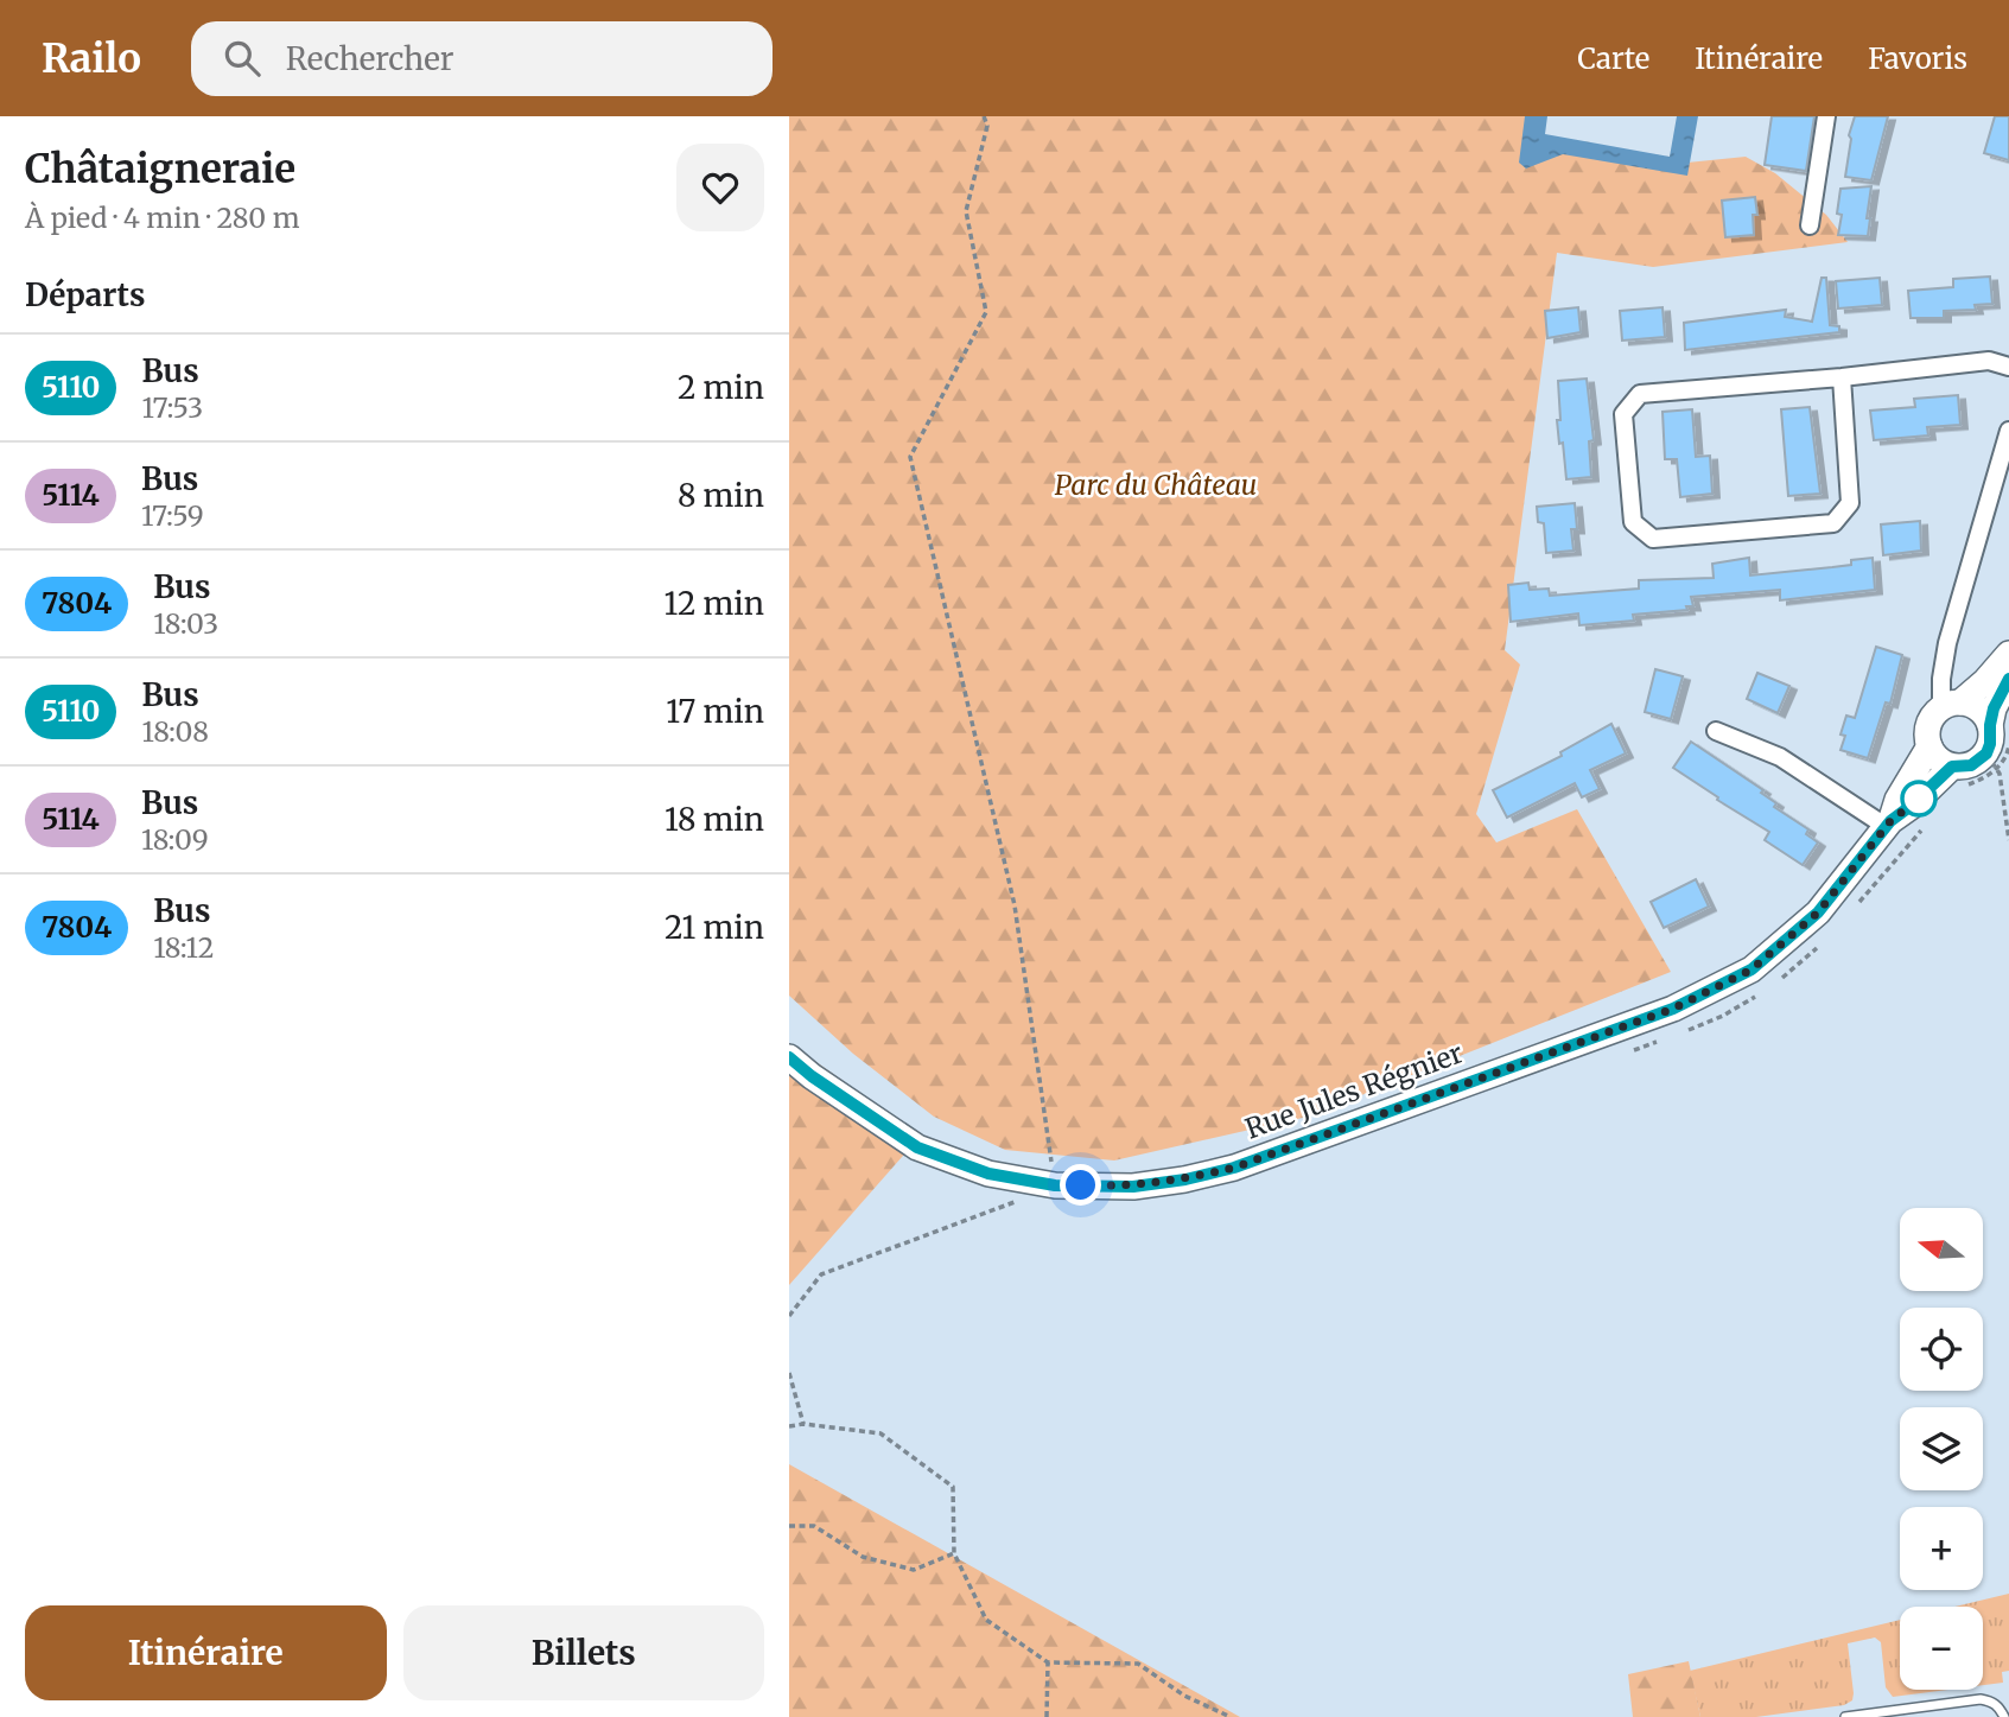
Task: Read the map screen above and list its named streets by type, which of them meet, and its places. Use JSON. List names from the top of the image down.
{
  "streets": {
    "street": ["Rue Jules Régnier"]
  },
  "parks": ["Parc du Château"],
  "lines": ["bus line 5110"],
  "north": "left",
  "page": {
    "header": "Railo",
    "search": "Rechercher",
    "nav": ["Carte", "Itinéraire", "Favoris"],
    "heading": [
      ["Châtaigneraie", "À pied · 4 min · 280 m"],
      "Départs"
    ],
    "list": [
      {
        "mark": "5110",
        "name": "Bus",
        "note": "17:53",
        "value": "2 min"
      },
      {
        "mark": "5114",
        "name": "Bus",
        "note": "17:59",
        "value": "8 min"
      },
      {
        "mark": "7804",
        "name": "Bus",
        "note": "18:03",
        "value": "12 min"
      },
      {
        "mark": "5110",
        "name": "Bus",
        "note": "18:08",
        "value": "17 min"
      },
      {
        "mark": "5114",
        "name": "Bus",
        "note": "18:09",
        "value": "18 min"
      },
      {
        "mark": "7804",
        "name": "Bus",
        "note": "18:12",
        "value": "21 min"
      }
    ],
    "map_buttons": ["+", "−"],
    "buttons": ["Itinéraire", "Billets"]
  }
}
